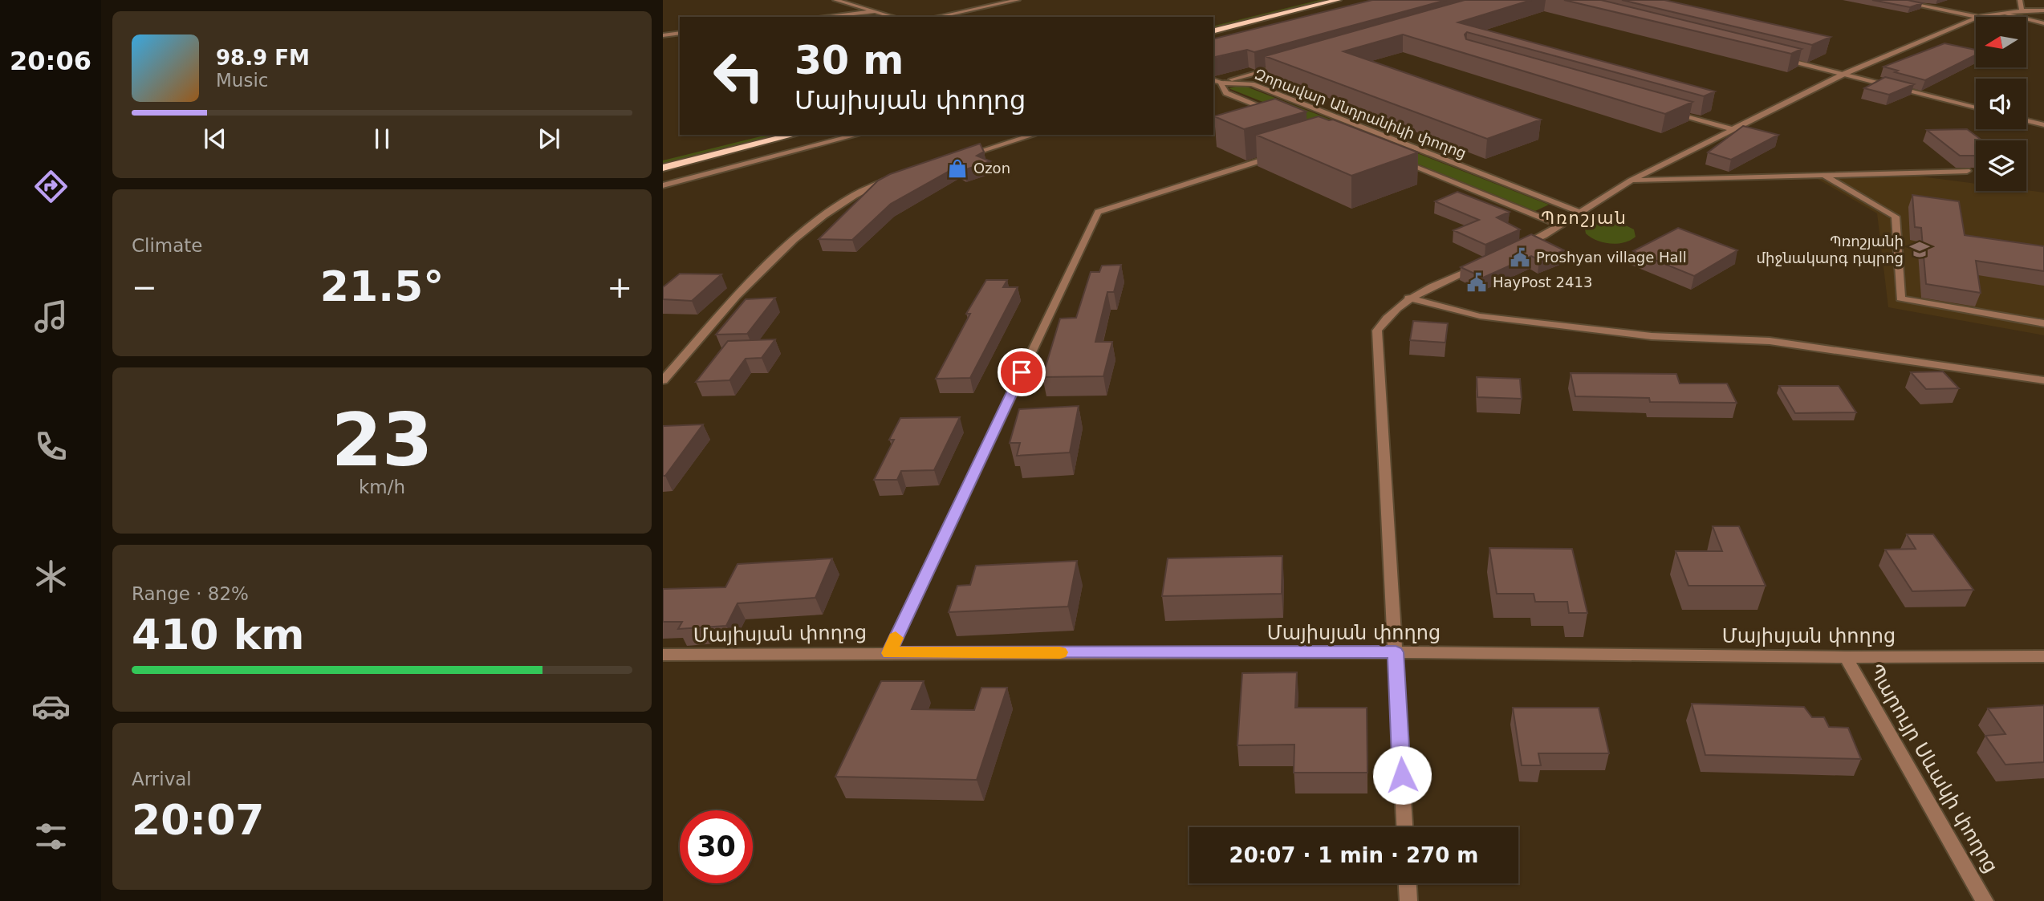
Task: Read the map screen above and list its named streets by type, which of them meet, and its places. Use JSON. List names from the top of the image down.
{
  "streets": {
    "street": ["Զորավար Անդրանիկի փողոց", "Մայիսյան փողոց", "Պարույր Սևակի փողոց"]
  },
  "crossings": [
    ["Մայիսյան փողոց", "Պարույր Սևակի փողոց"]
  ],
  "districts": ["Պռոշյան"],
  "places": {
    "shop": ["Ozon"],
    "school or university": ["Պռոշյանի միջնակարգ դպրոց"],
    "public building": ["Proshyan village Hall", "HayPost 2413"]
  },
  "north": "left",
  "page": {
    "tabs": "20:06",
    "turn": ["30 m", "Մայիսյան փողոց"],
    "song": ["98.9 FM", "Music"],
    "tile": [
      "Climate",
      ["23", "km/h"],
      ["Range · 82%", "410 km"],
      ["Arrival", "20:07"]
    ],
    "heat": ["−", "21.5°", "+"],
    "limit": "30",
    "trip": "20:07 · 1 min · 270 m"
  }
}
